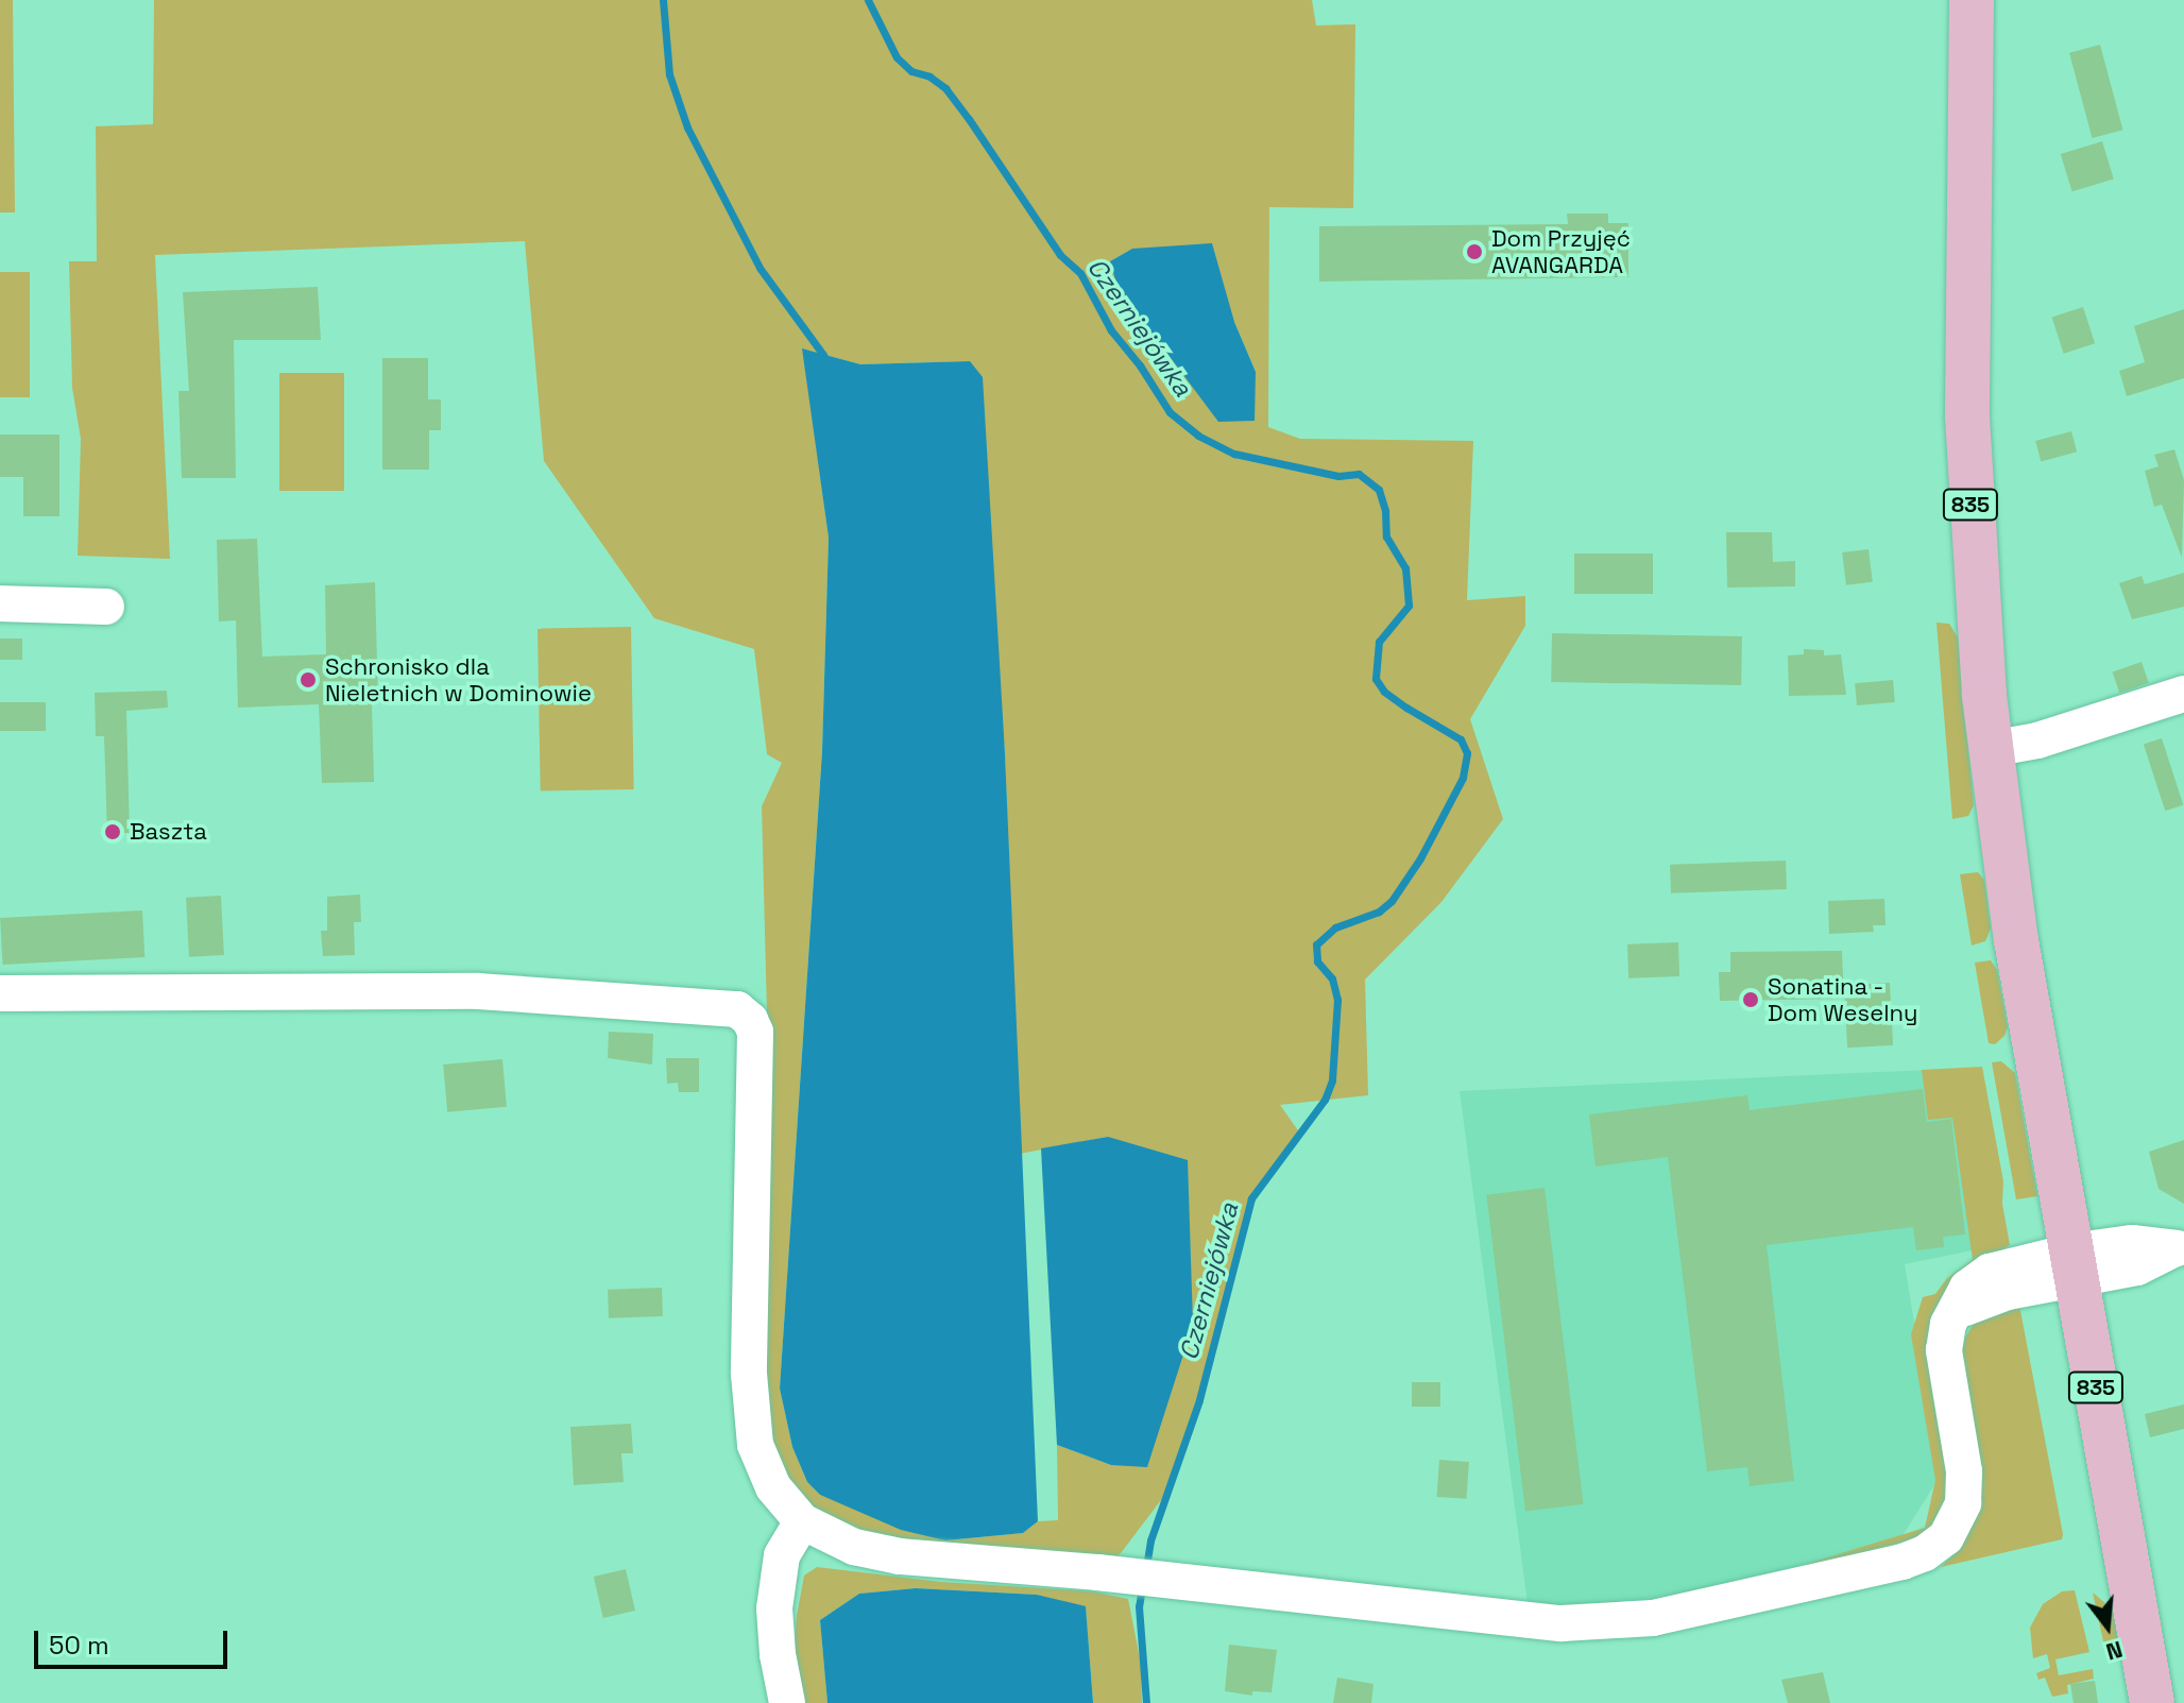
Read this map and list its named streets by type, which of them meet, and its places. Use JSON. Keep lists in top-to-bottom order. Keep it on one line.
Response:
{"streets":{"main road":["835"]},"water":["Czerniejówka"],"places":["Dom Przyjęć AVANGARDA","Schronisko dla Nieletnich w Dominowie","Baszta","Sonatina - Dom Weselny"],"scale_bar":"50 m","north":"bottom"}
